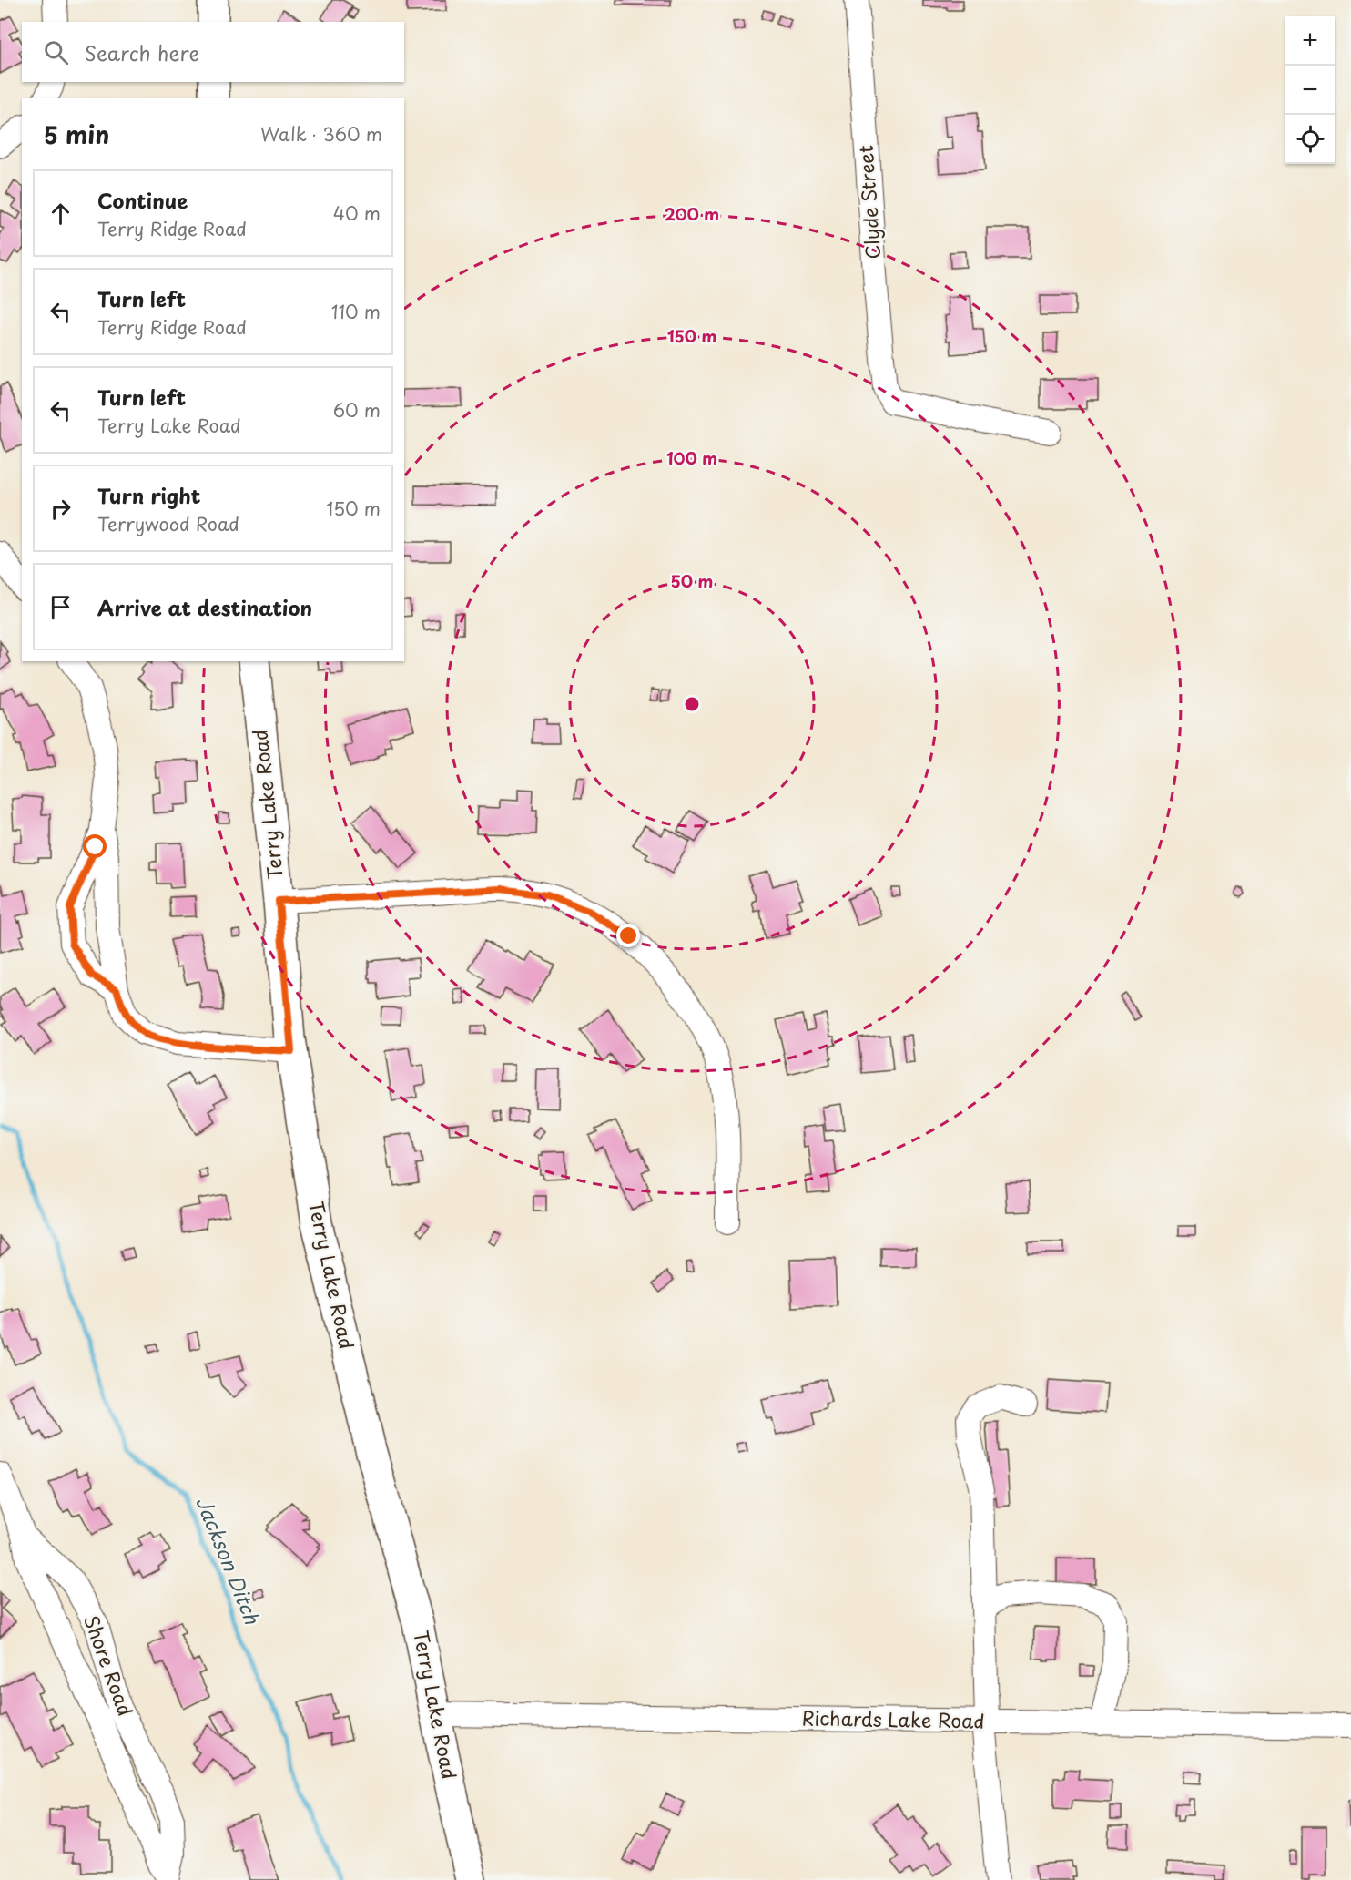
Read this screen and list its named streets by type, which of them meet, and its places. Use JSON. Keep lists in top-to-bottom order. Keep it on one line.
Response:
{"streets":{"main road":["Terry Lake Road"],"street":["Clyde Street","Shore Road","Richards Lake Road"]},"crossings":[["Terry Lake Road","Richards Lake Road"]],"water":["Jackson Ditch"],"page":{"map_buttons":["+","−"],"search":"Search here","heading":["5 min","Walk · 360 m"],"list":[["Continue","Terry Ridge Road","40 m"],["Turn left","Terry Ridge Road","110 m"],["Turn left","Terry Lake Road","60 m"],["Turn right","Terrywood Road","150 m"],"Arrive at destination"]},"rings":["200 m","150 m","100 m","50 m"]}
